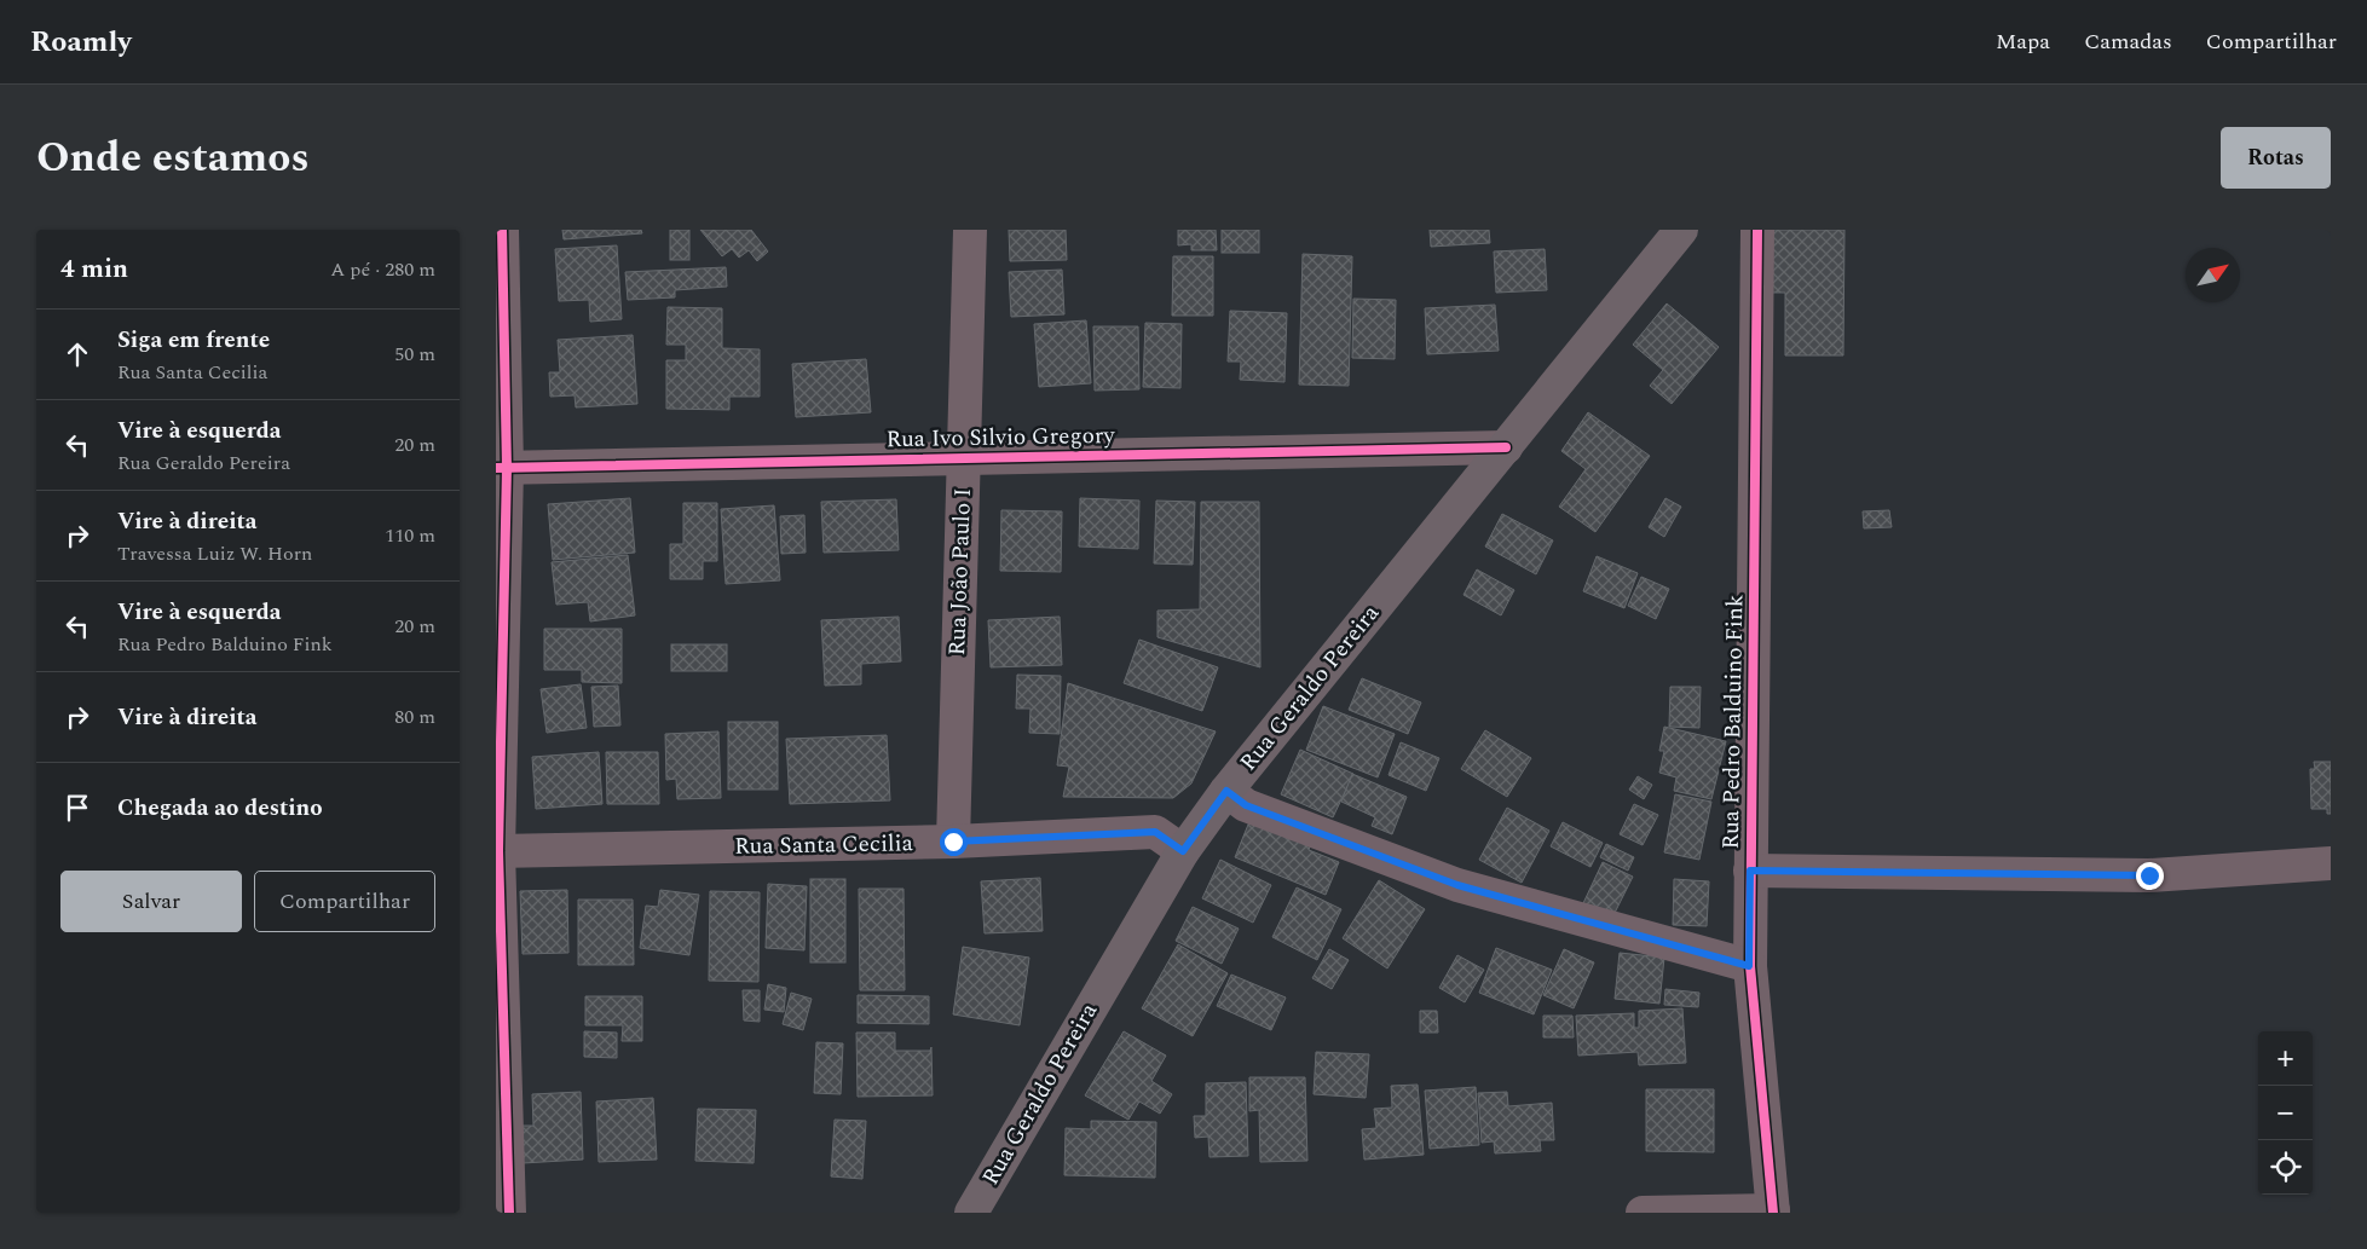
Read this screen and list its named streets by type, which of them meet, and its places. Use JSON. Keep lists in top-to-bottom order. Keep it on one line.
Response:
{"streets":{"main road":["Rua Geraldo Pereira"],"street":["Rua Ivo Silvio Gregory","Rua João Paulo I","Rua Pedro Balduino Fink","Rua Santa Cecilia"]},"crossings":[["Rua Ivo Silvio Gregory","Rua João Paulo I"],["Rua Ivo Silvio Gregory","Rua Geraldo Pereira"],["Rua João Paulo I","Rua Santa Cecilia"],["Rua Geraldo Pereira","Rua Santa Cecilia"]],"north":"top right","page":{"header":"Roamly","nav":["Mapa","Camadas","Compartilhar"],"title":"Onde estamos","buttons":["Rotas",["Salvar","Compartilhar"]],"heading":["4 min","A pé · 280 m"],"list":[["Siga em frente","Rua Santa Cecilia","50 m"],["Vire à esquerda","Rua Geraldo Pereira","20 m"],["Vire à direita","Travessa Luiz W. Horn","110 m"],["Vire à esquerda","Rua Pedro Balduino Fink","20 m"],["Vire à direita","80 m"],"Chegada ao destino"],"map_buttons":["+","−"]}}
